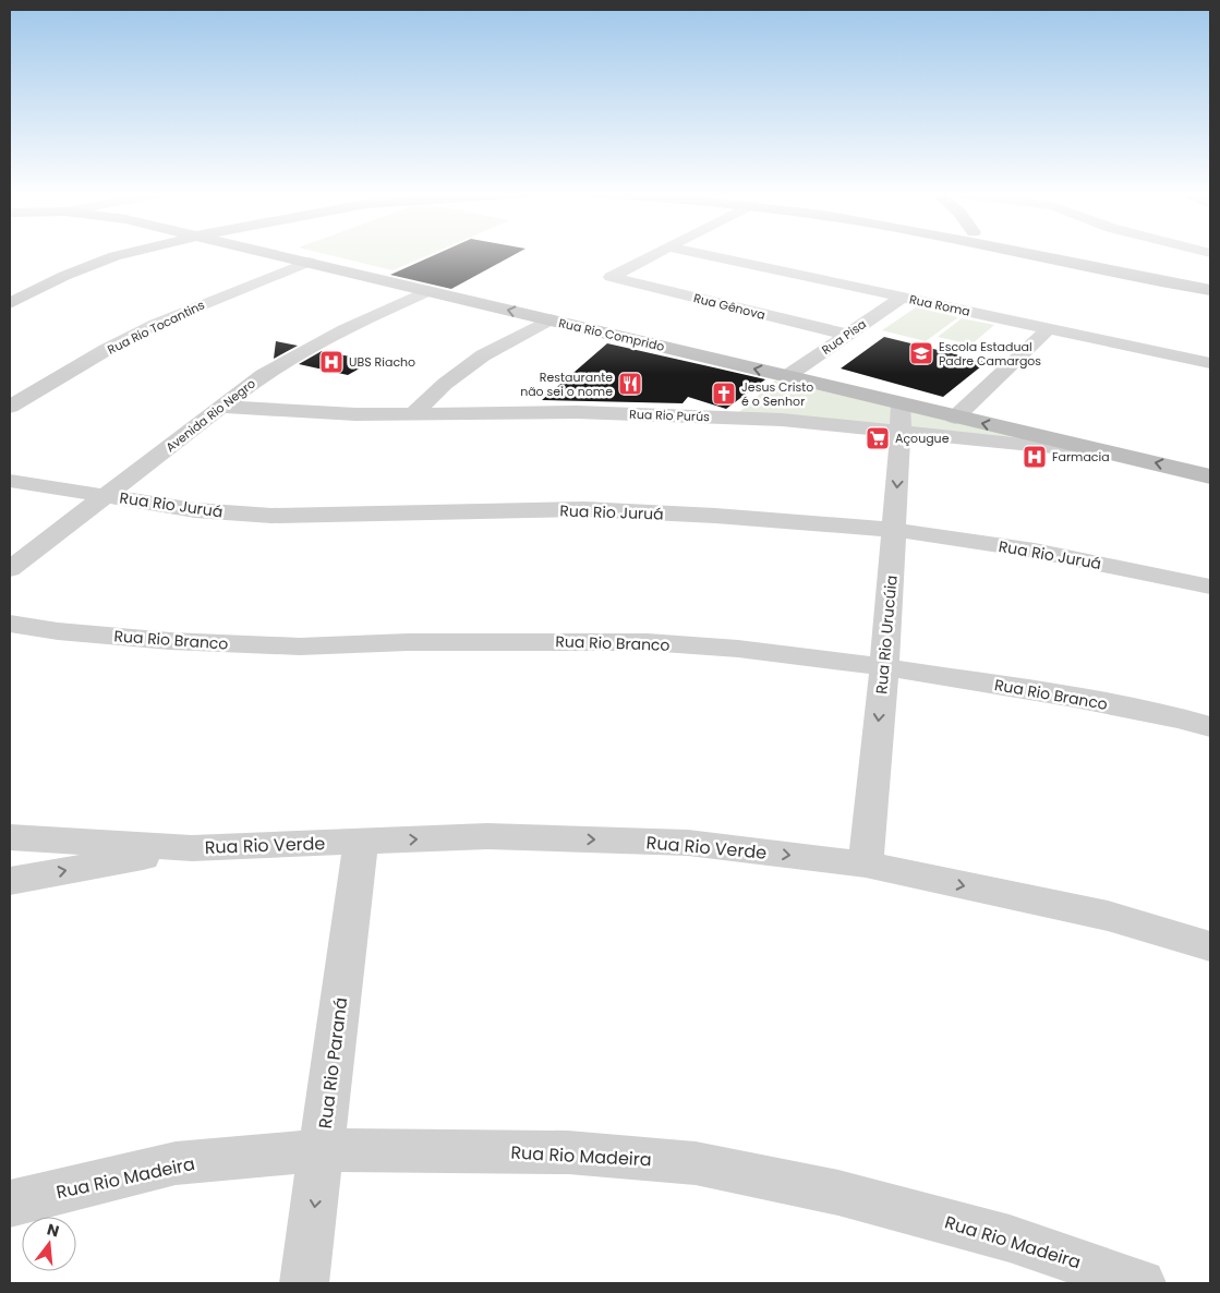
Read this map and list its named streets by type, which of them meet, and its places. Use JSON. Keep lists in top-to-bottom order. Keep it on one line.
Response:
{"streets":{"street":["Rua Roma","Rua Gênova","Rua Rio Tocantins","Rua Rio Comprido","Rua Pisa","Avenida Rio Negro","Rua Rio Purús","Rua Rio Juruá","Rua Rio Urucúia","Rua Rio Branco","Rua Rio Verde","Rua Rio Paraná","Rua Rio Madeira"]},"crossings":[["Rua Roma","Rua Pisa"],["Rua Gênova","Rua Pisa"],["Rua Rio Tocantins","Rua Rio Comprido"],["Rua Rio Comprido","Rua Pisa"],["Rua Rio Comprido","Avenida Rio Negro"],["Rua Rio Comprido","Rua Rio Purús"],["Rua Rio Comprido","Rua Rio Urucúia"],["Avenida Rio Negro","Rua Rio Purús"],["Avenida Rio Negro","Rua Rio Juruá"],["Rua Rio Purús","Rua Rio Urucúia"],["Rua Rio Juruá","Rua Rio Urucúia"],["Rua Rio Urucúia","Rua Rio Branco"],["Rua Rio Urucúia","Rua Rio Verde"],["Rua Rio Verde","Rua Rio Paraná"],["Rua Rio Paraná","Rua Rio Madeira"]],"one_way":["Rua Rio Urucúia","Rua Rio Verde"],"places":{"school or university":["Escola Estadual Padre Camargos"],"hospital":["UBS Riacho","Farmacia"],"restaurant":["Restaurante não sei o nome"],"church":["Jesus Cristo é o Senhor"],"supermarket":["Açougue"]},"north":"top"}
